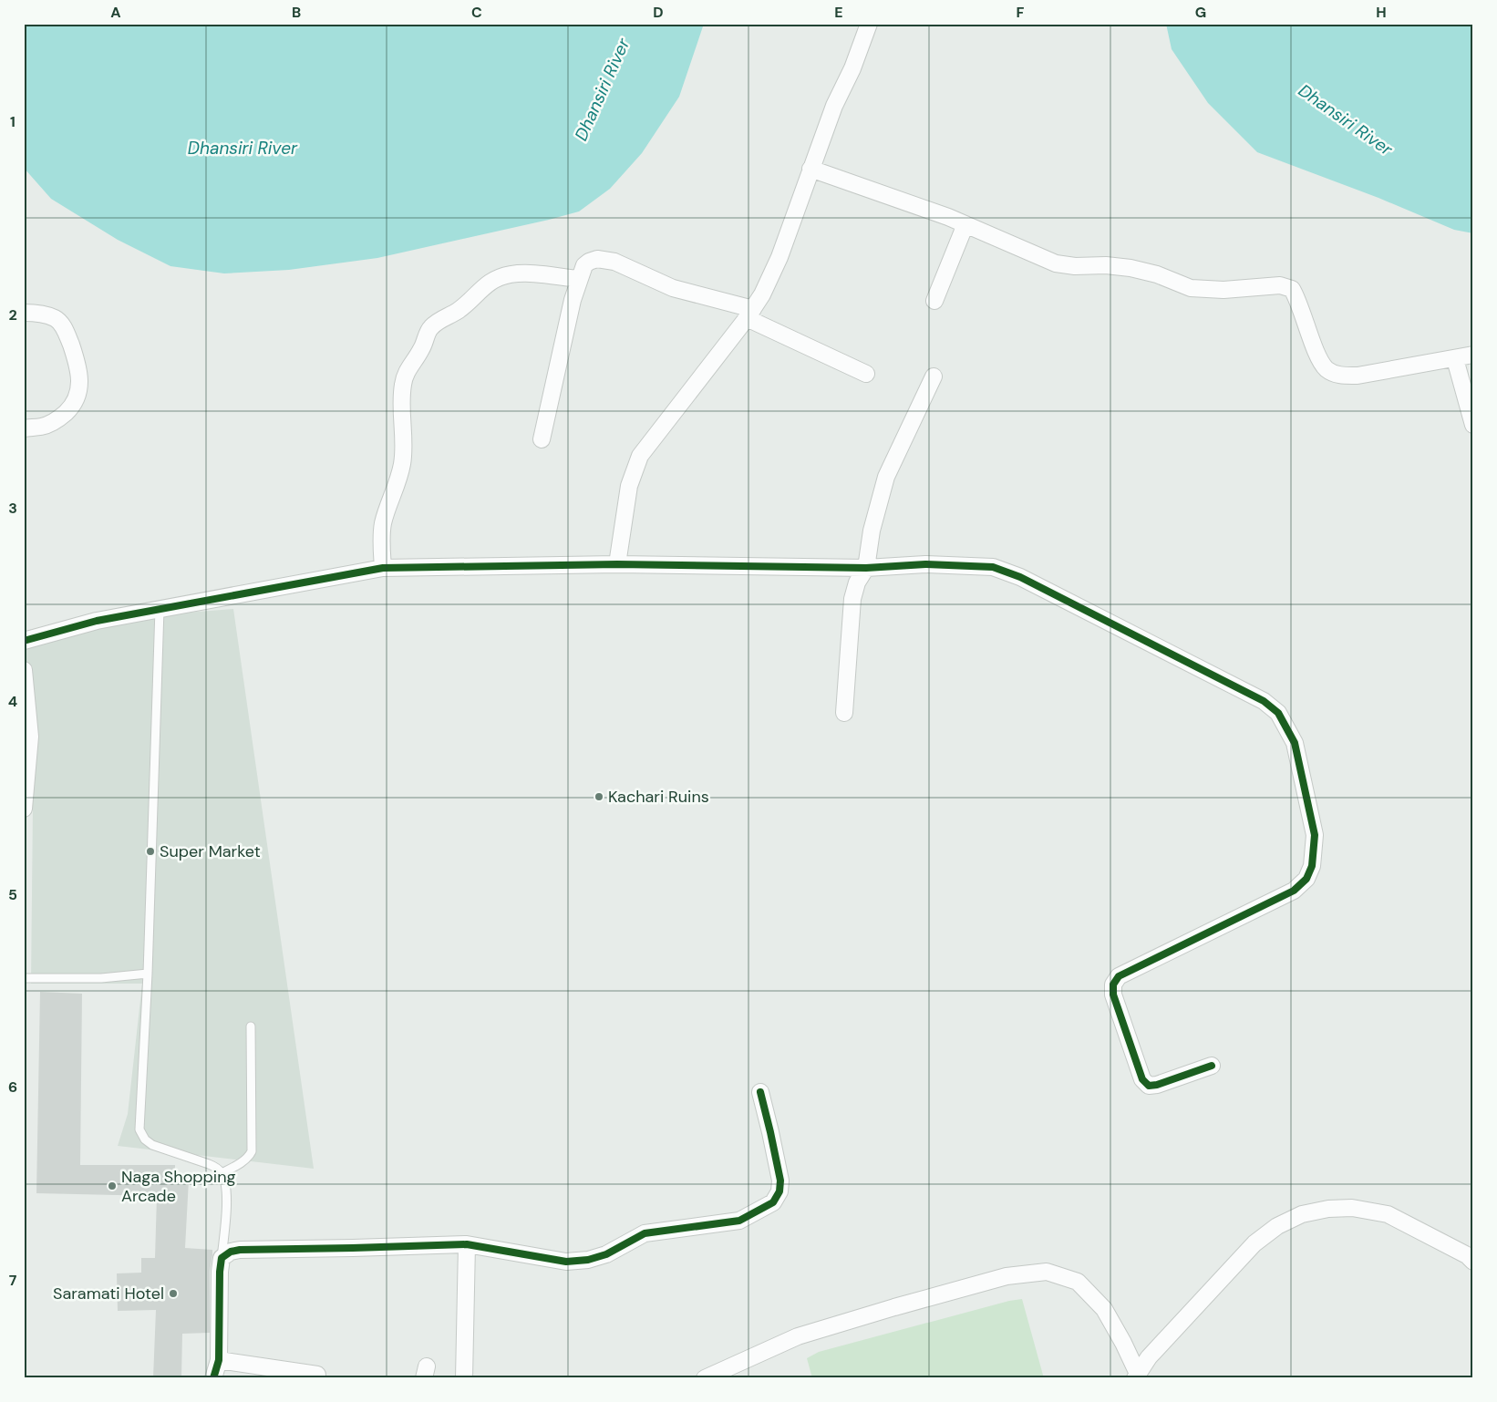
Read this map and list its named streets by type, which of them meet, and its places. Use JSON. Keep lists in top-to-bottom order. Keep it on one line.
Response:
{"water":["Dhansiri River"],"places":["Kachari Ruins","Super Market","Naga Shopping Arcade","Saramati Hotel"],"grid":{"columns":["A","B","C","D","E","F","G","H"],"rows":["1","2","3","4","5","6","7"]}}
